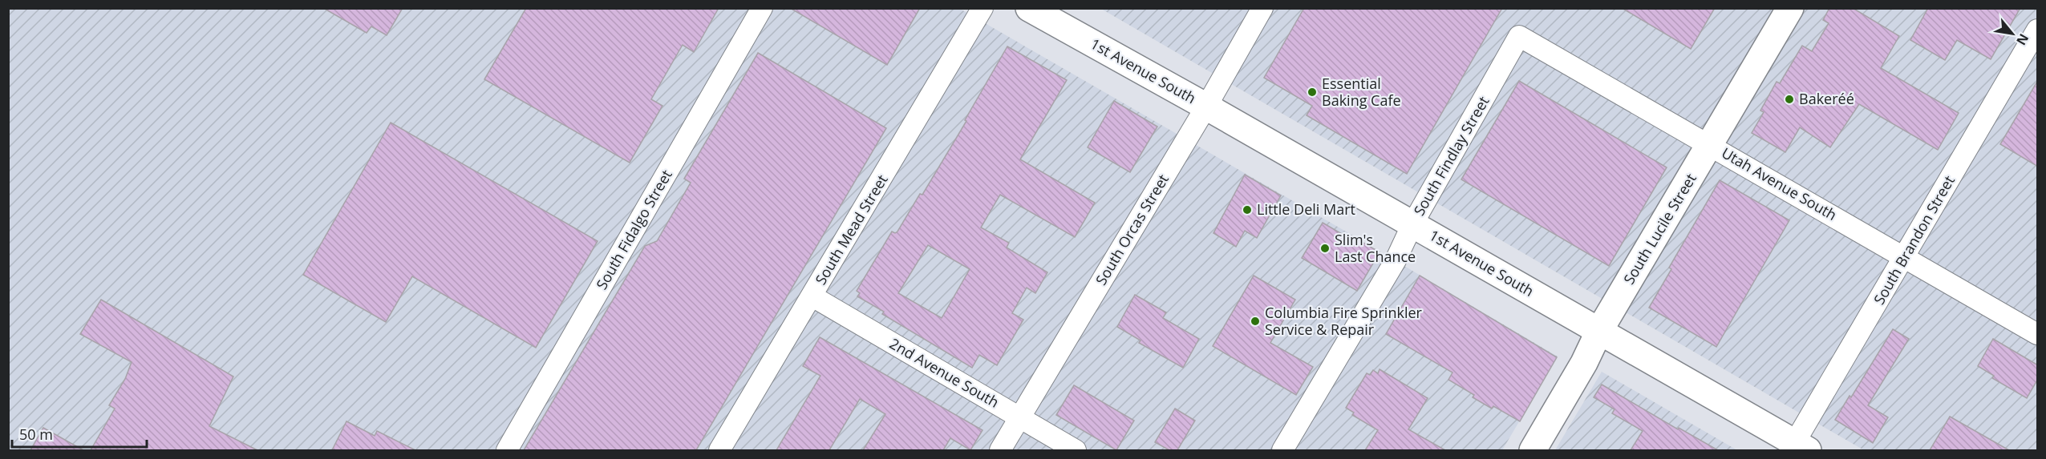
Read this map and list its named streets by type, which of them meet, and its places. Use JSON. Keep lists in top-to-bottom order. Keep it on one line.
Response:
{"streets":{"main road":["1st Avenue South","South Lucile Street"],"street":["South Findlay Street","Utah Avenue South","South Fidalgo Street","South Mead Street","South Orcas Street","South Brandon Street","2nd Avenue South"]},"crossings":[["1st Avenue South","South Findlay Street"],["1st Avenue South","South Lucile Street"],["1st Avenue South","South Orcas Street"],["1st Avenue South","South Brandon Street"],["South Findlay Street","Utah Avenue South"],["Utah Avenue South","South Lucile Street"],["Utah Avenue South","South Brandon Street"],["South Mead Street","2nd Avenue South"],["South Orcas Street","2nd Avenue South"]],"places":["Essential Baking Cafe","Bakeréé","Little Deli Mart","Slim's Last Chance","Columbia Fire Sprinkler Service & Repair"],"scale_bar":"50 m","north":"bottom right"}
